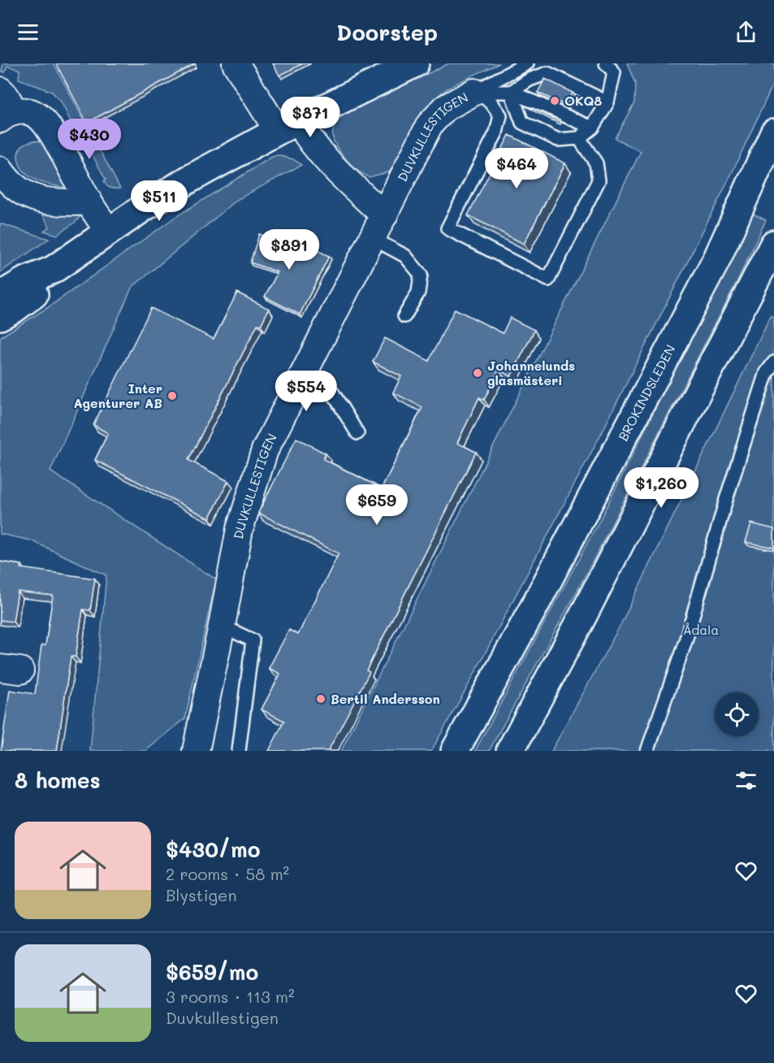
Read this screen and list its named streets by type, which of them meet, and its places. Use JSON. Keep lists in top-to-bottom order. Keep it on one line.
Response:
{"streets":{"main road":["BROKINDSLEDEN"],"street":["DUVKULLESTIGEN"]},"parks":["Ådala"],"places":["OKQ8","Johannelunds glasmästeri","Inter Agenturer AB","Bertil Andersson"],"page":{"header":"Doorstep","price":["$871","$430","$464","$511","$891","$554","$1,260","$659"],"heading":"8 homes","list":[{"name":"$430/mo","note":"2 rooms · 58 m² · Blystigen"},{"name":"$659/mo","note":"3 rooms · 113 m² · Duvkullestigen"}]}}
